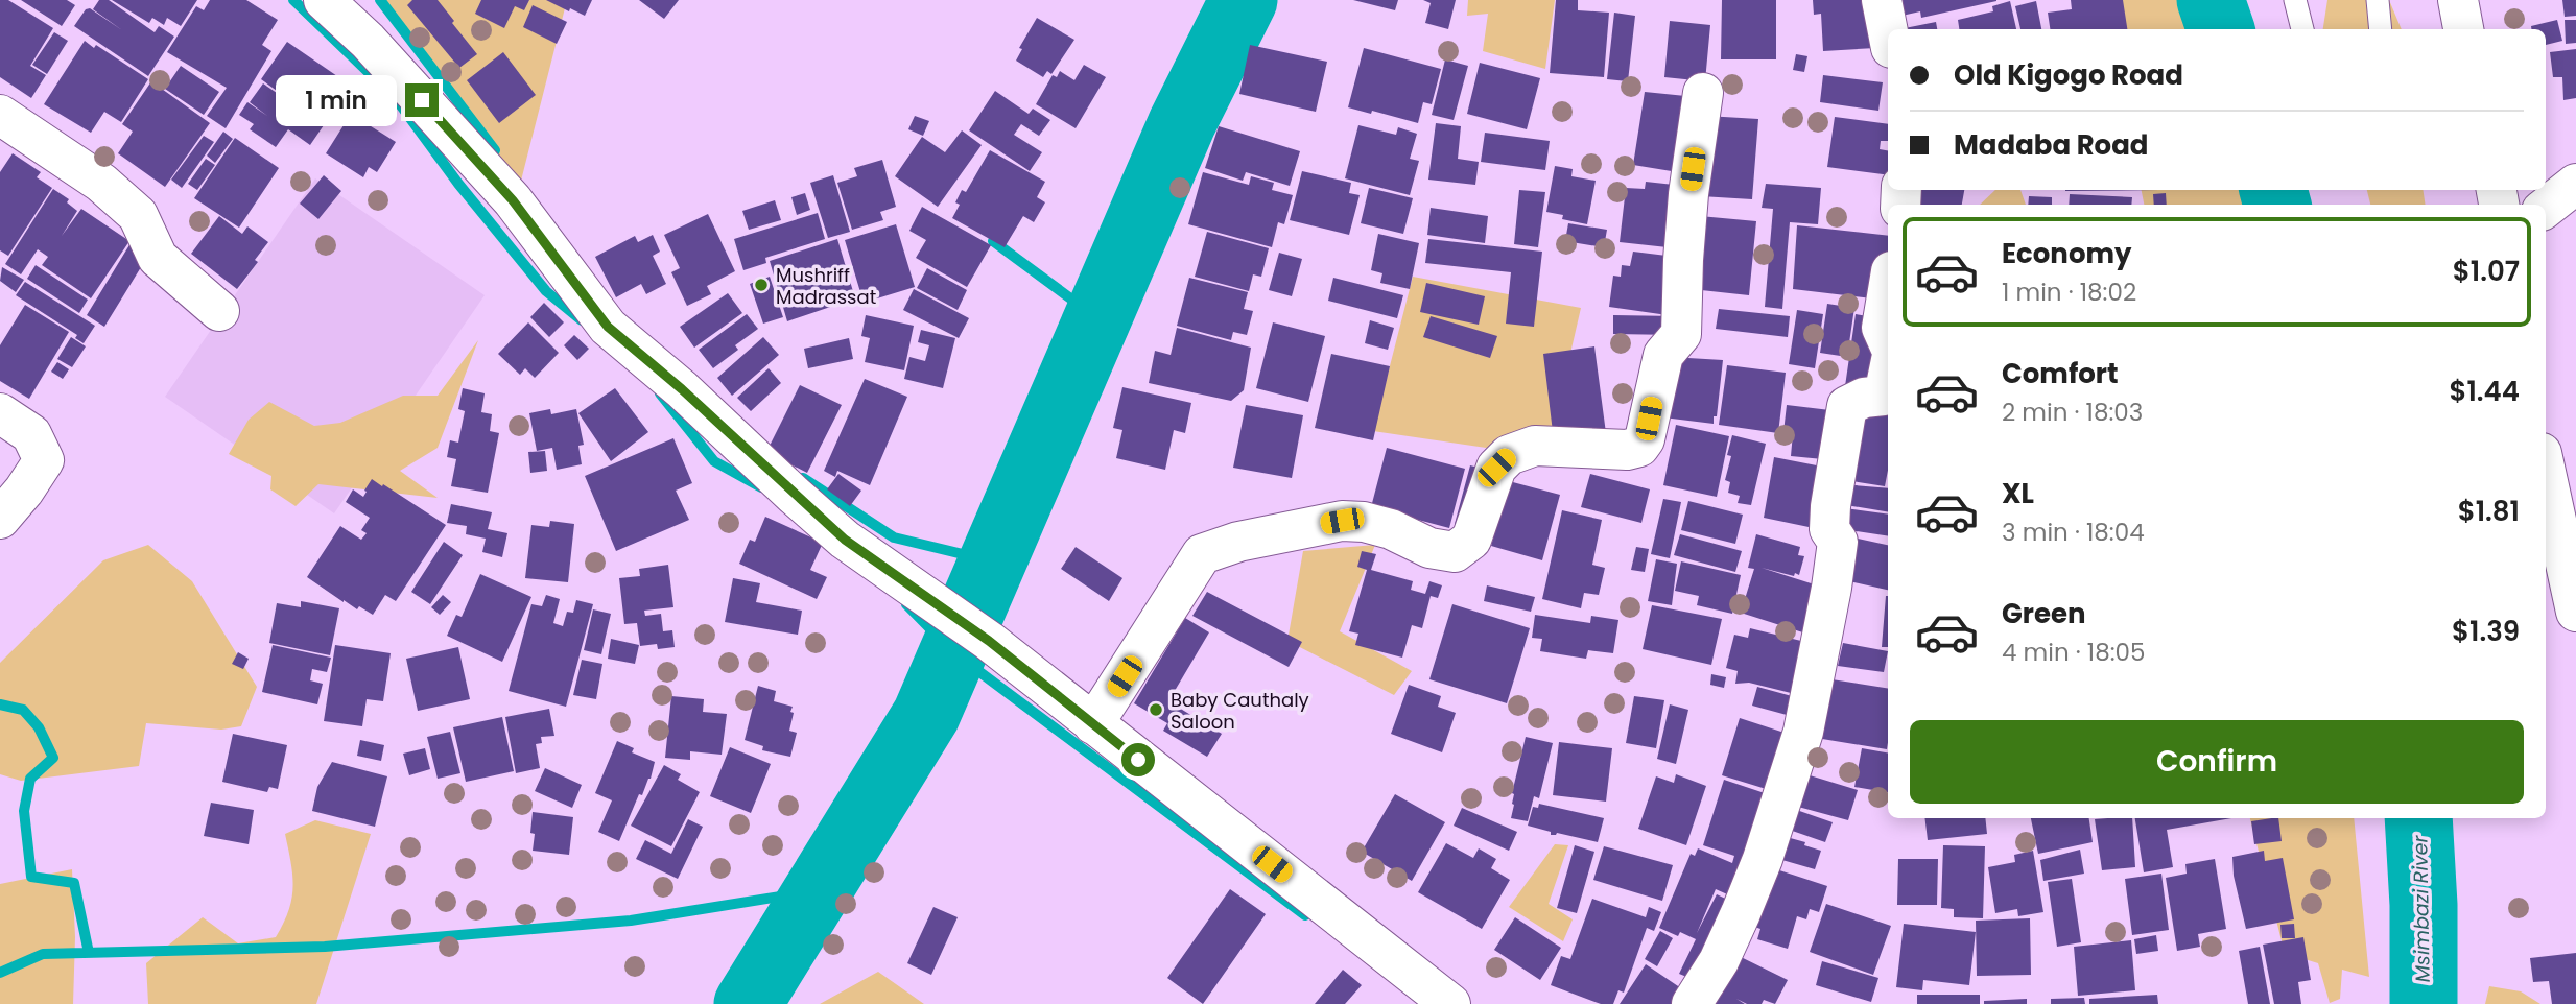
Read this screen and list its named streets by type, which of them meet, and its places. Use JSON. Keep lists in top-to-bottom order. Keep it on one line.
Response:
{"water":["Msimbazi River"],"places":["Mushriff Madrassat","Baby Cauthaly Saloon"],"page":{"banner":["Old Kigogo Road","Madaba Road"],"bubble":"1 min","list":[{"name":"Economy","note":"1 min · 18:02","value":"$1.07"},{"name":"Comfort","note":"2 min · 18:03","value":"$1.44"},{"name":"XL","note":"3 min · 18:04","value":"$1.81"},{"name":"Green","note":"4 min · 18:05","value":"$1.39"}],"buttons":"Confirm"}}
